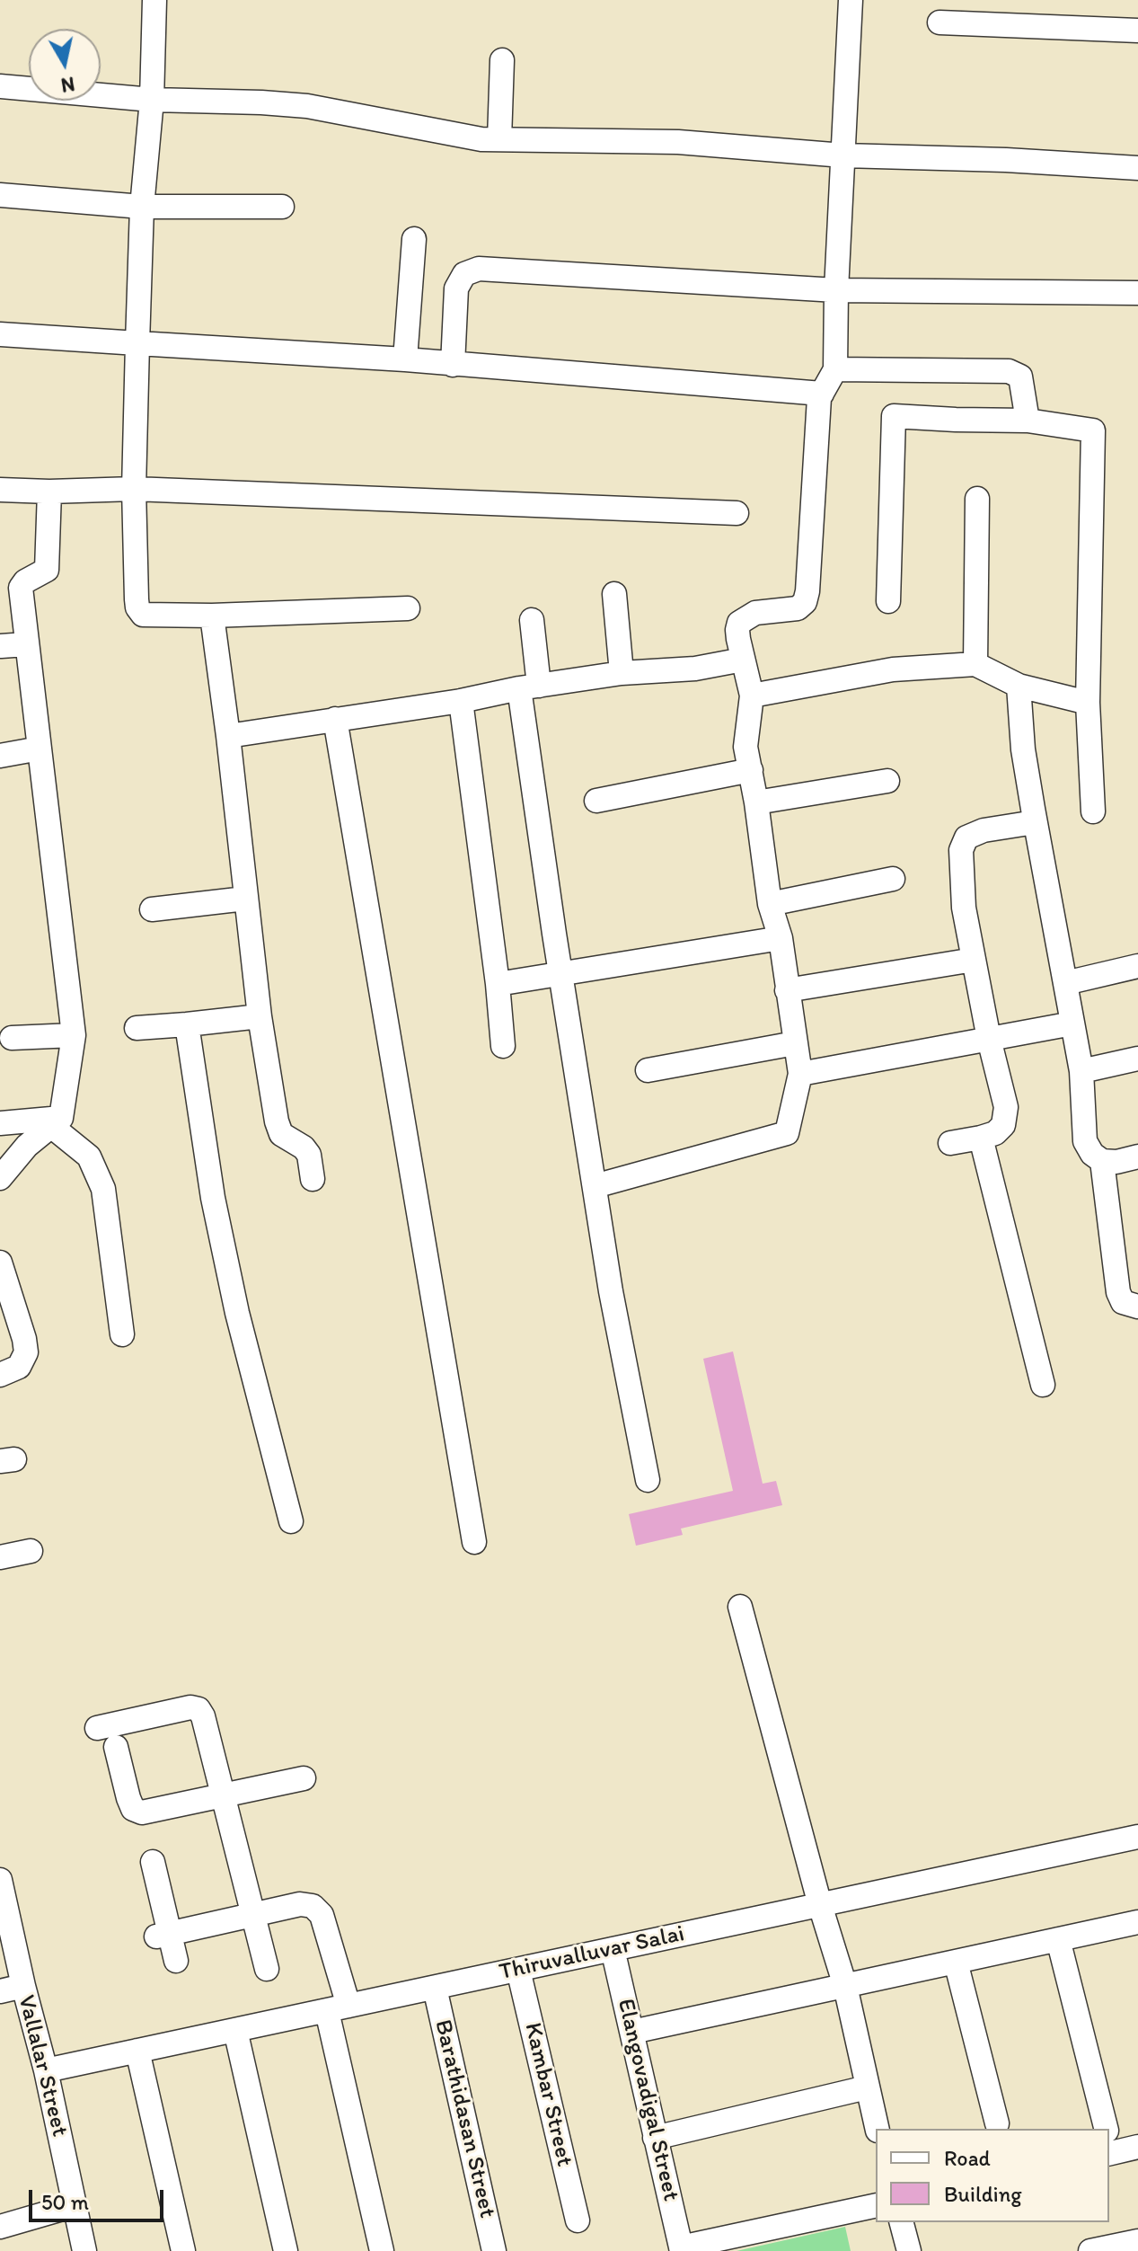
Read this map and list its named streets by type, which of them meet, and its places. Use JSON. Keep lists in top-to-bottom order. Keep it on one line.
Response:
{"streets":{"street":["Thiruvalluvar Salai","Vallalar Street","Kambar Street","Elangovadigal Street","Barathidasan Street"]},"crossings":[["Thiruvalluvar Salai","Vallalar Street"],["Thiruvalluvar Salai","Kambar Street"],["Thiruvalluvar Salai","Elangovadigal Street"],["Thiruvalluvar Salai","Barathidasan Street"]],"legend":["Road","Building"],"scale_bar":"50 m","north":"bottom"}
